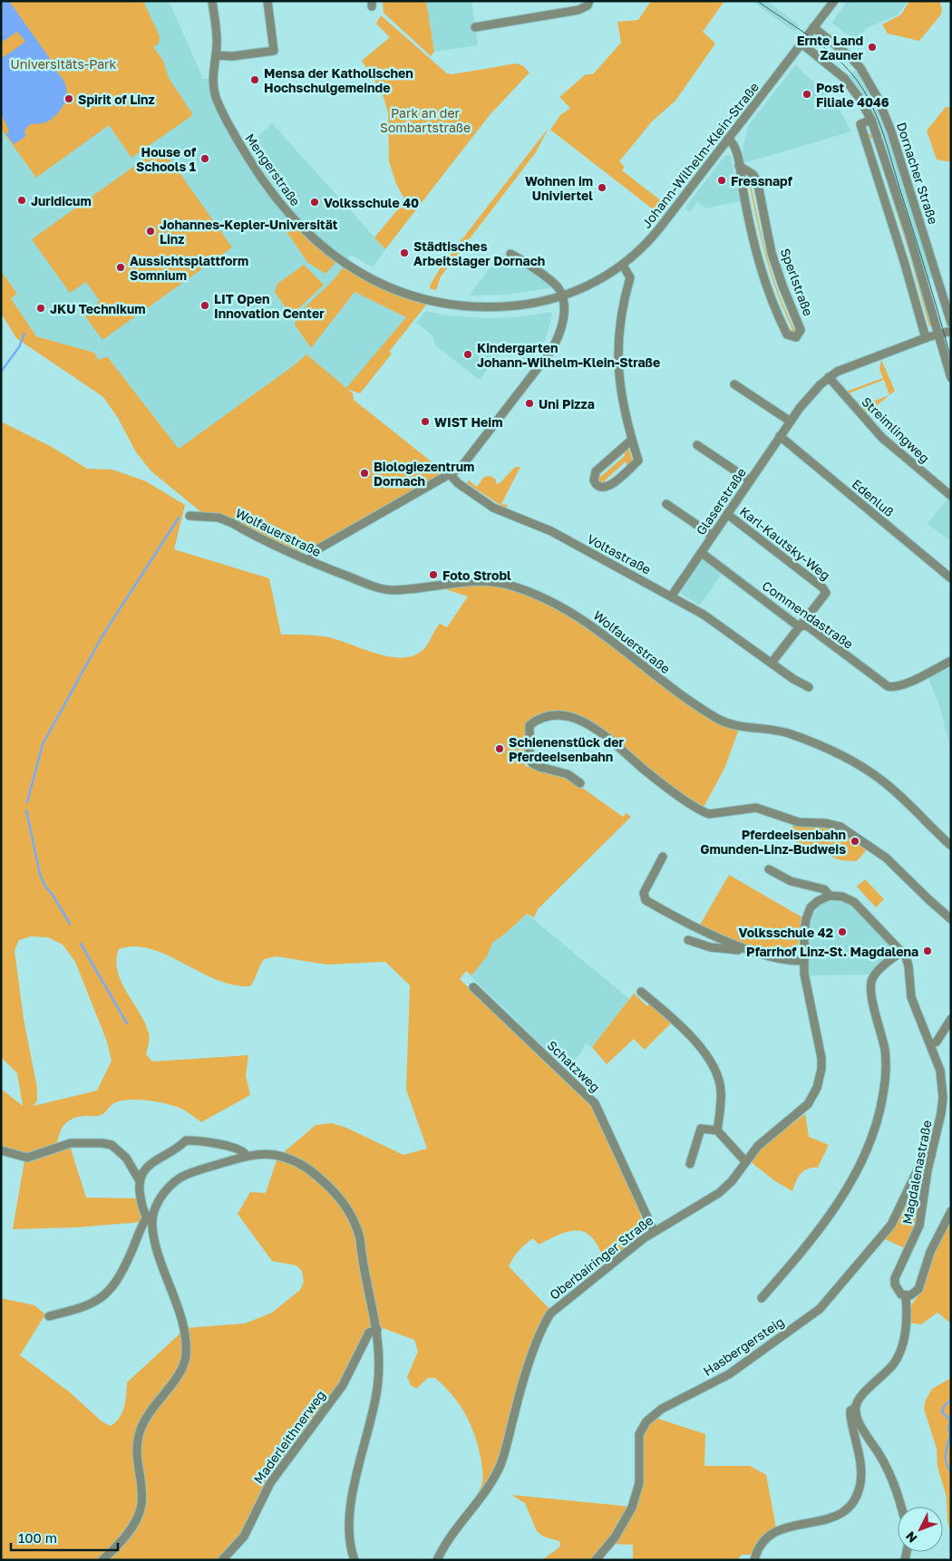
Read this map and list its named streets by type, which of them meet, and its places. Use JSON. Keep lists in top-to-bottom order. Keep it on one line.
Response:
{"streets":{"street":["Johann-Wilhelm-Klein-Straße","Mengerstraße","Dornacher Straße","Sperlstraße","Streimlingweg","Edenluß","Glaserstraße","Wolfauerstraße","Karl-Kautsky-Weg","Voltastraße","Commendastraße","Schatzweg","Magdalenastraße","Oberbairinger Straße","Hasbergersteig","Maderleithnerweg"]},"crossings":[["Johann-Wilhelm-Klein-Straße","Mengerstraße"],["Johann-Wilhelm-Klein-Straße","Dornacher Straße"],["Johann-Wilhelm-Klein-Straße","Sperlstraße"],["Streimlingweg","Glaserstraße"],["Edenluß","Glaserstraße"],["Glaserstraße","Karl-Kautsky-Weg"],["Glaserstraße","Voltastraße"],["Glaserstraße","Commendastraße"],["Karl-Kautsky-Weg","Commendastraße"],["Schatzweg","Oberbairinger Straße"],["Magdalenastraße","Hasbergersteig"]],"parks":["Universitäts-Park","Park an der Sombartstraße"],"places":["Ernte Land Zauner","Mensa der Katholischen Hochschulgemeinde","Post Filiale 4046","Spirit of Linz","House of Schools 1","Fressnapf","Wohnen im Univiertel","Juridicum","Volksschule 40","Johannes-Kepler-Universität Linz","Städtisches Arbeitslager Dornach","Aussichtsplattform Somnium","LIT Open Innovation Center","JKU Technikum","Kindergarten Johann-Wilhelm-Klein-Straße","Uni Pizza","WIST Heim","Biologiezentrum Dornach","Foto Strobl","Schienenstück der Pferdeeisenbahn","Pferdeeisenbahn Gmunden-Linz-Budweis","Volksschule 42","Pfarrhof Linz-St. Magdalena"],"scale_bar":"100 m","north":"bottom left"}
